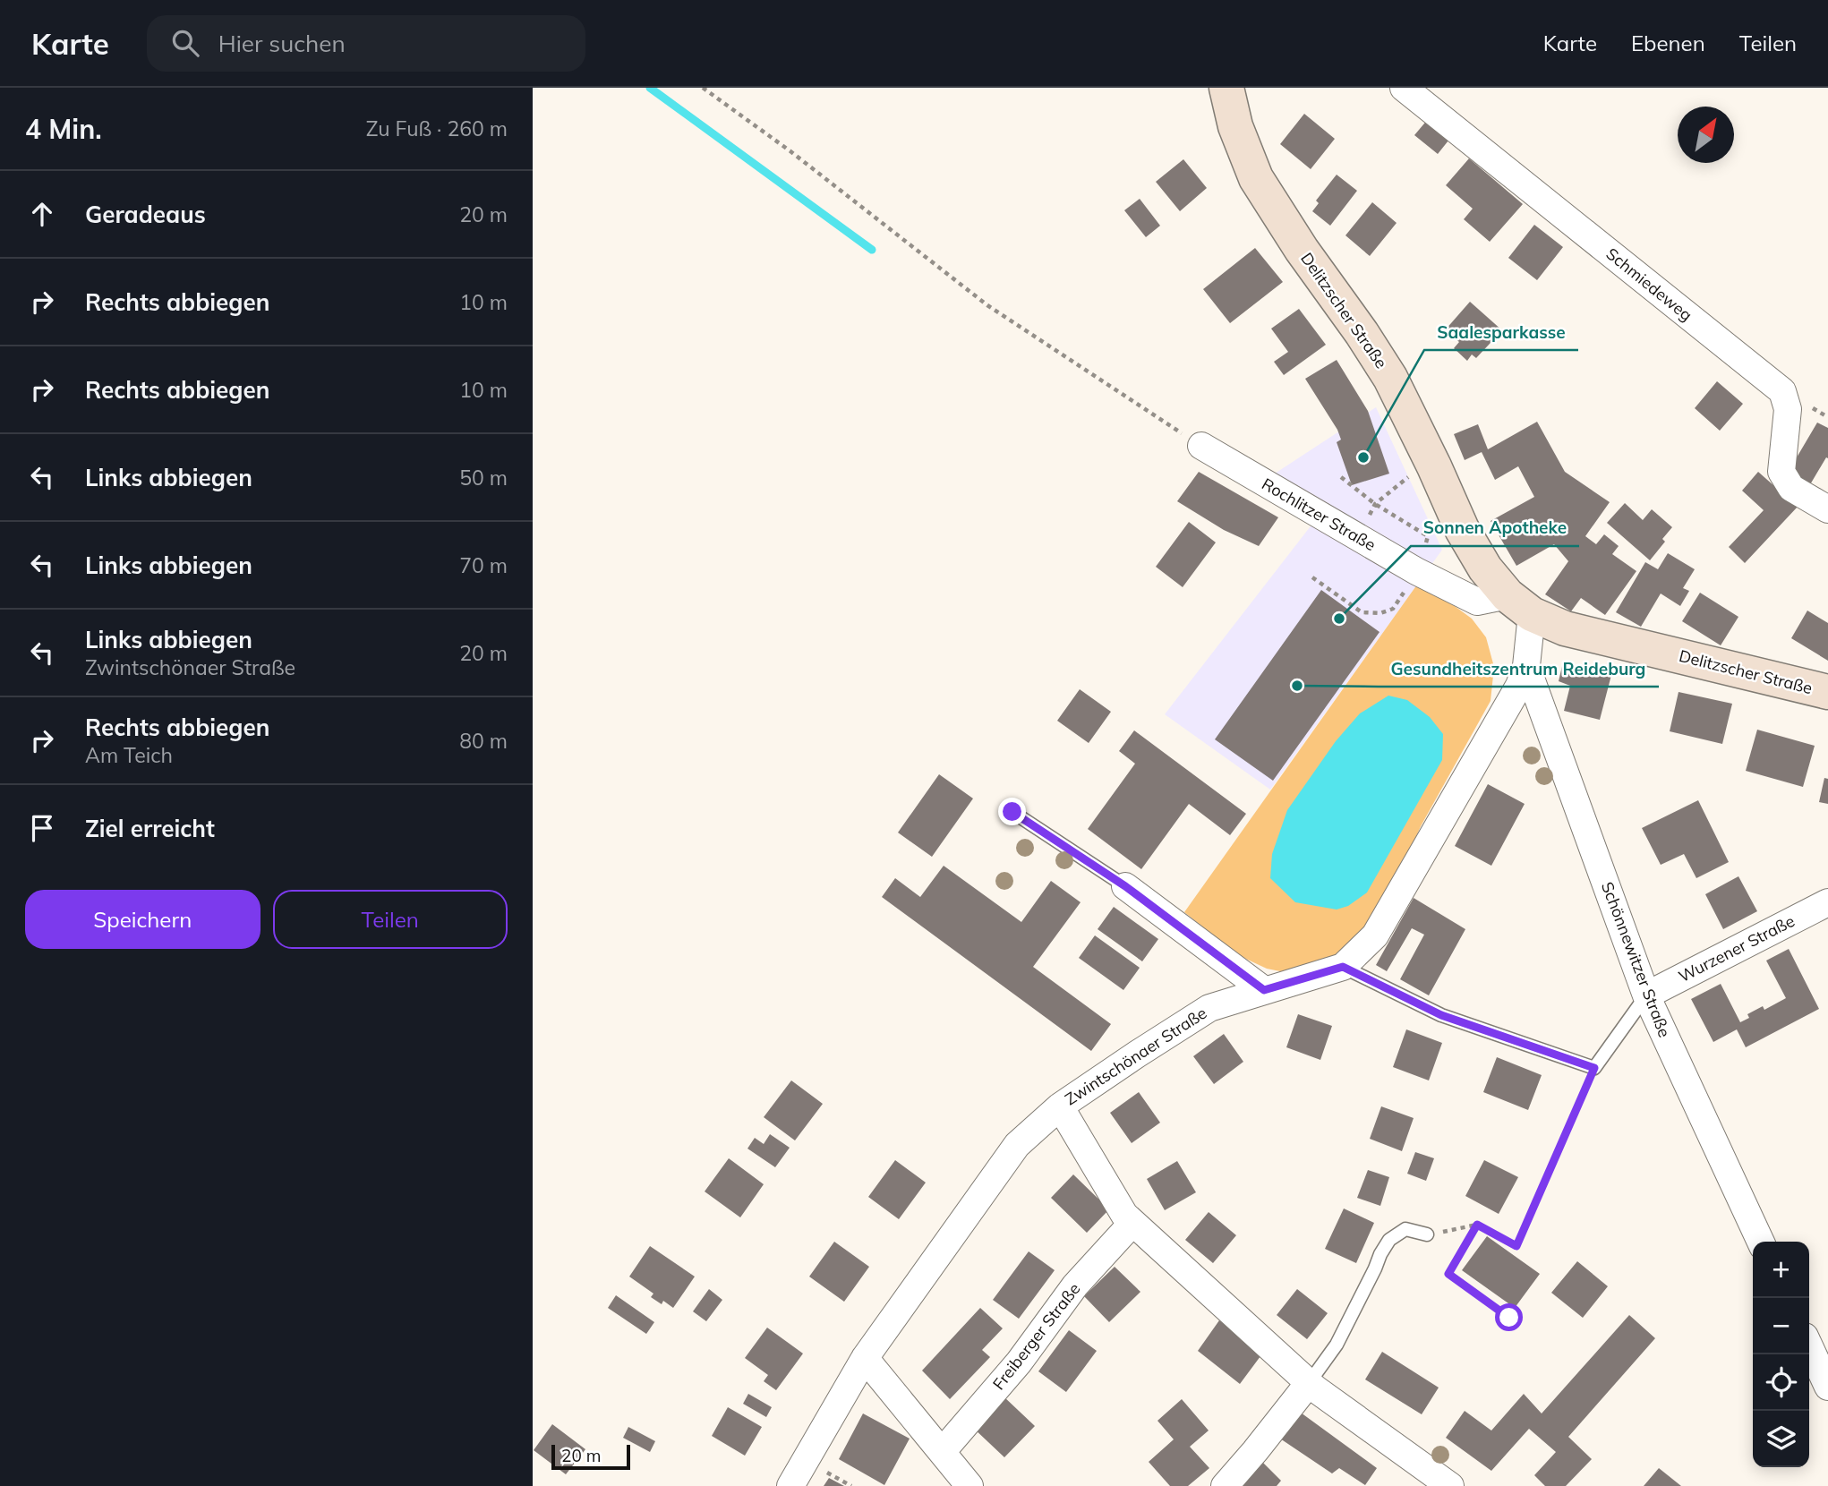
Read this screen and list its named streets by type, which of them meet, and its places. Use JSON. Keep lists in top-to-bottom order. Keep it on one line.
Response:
{"streets":{"main road":["Delitzscher Straße"],"street":["Schmiedeweg","Rochlitzer Straße","Wurzener Straße","Schönnewitzer Straße","Zwintschönaer Straße","Freiberger Straße"]},"crossings":[["Delitzscher Straße","Rochlitzer Straße"],["Delitzscher Straße","Zwintschönaer Straße"],["Rochlitzer Straße","Zwintschönaer Straße"],["Wurzener Straße","Schönnewitzer Straße"],["Schönnewitzer Straße","Zwintschönaer Straße"]],"places":["Saalesparkasse","Sonnen Apotheke","Gesundheitszentrum Reideburg"],"scale_bar":"20 m","north":"top right","page":{"header":"Karte","search":"Hier suchen","nav":["Karte","Ebenen","Teilen"],"heading":["4 Min.","Zu Fuß · 260 m"],"list":[["Geradeaus","20 m"],["Rechts abbiegen","10 m"],["Rechts abbiegen","10 m"],["Links abbiegen","50 m"],["Links abbiegen","70 m"],["Links abbiegen","Zwintschönaer Straße","20 m"],["Rechts abbiegen","Am Teich","80 m"],"Ziel erreicht"],"buttons":["Speichern","Teilen"],"map_buttons":["+","−"],"scale":"20 m"}}
